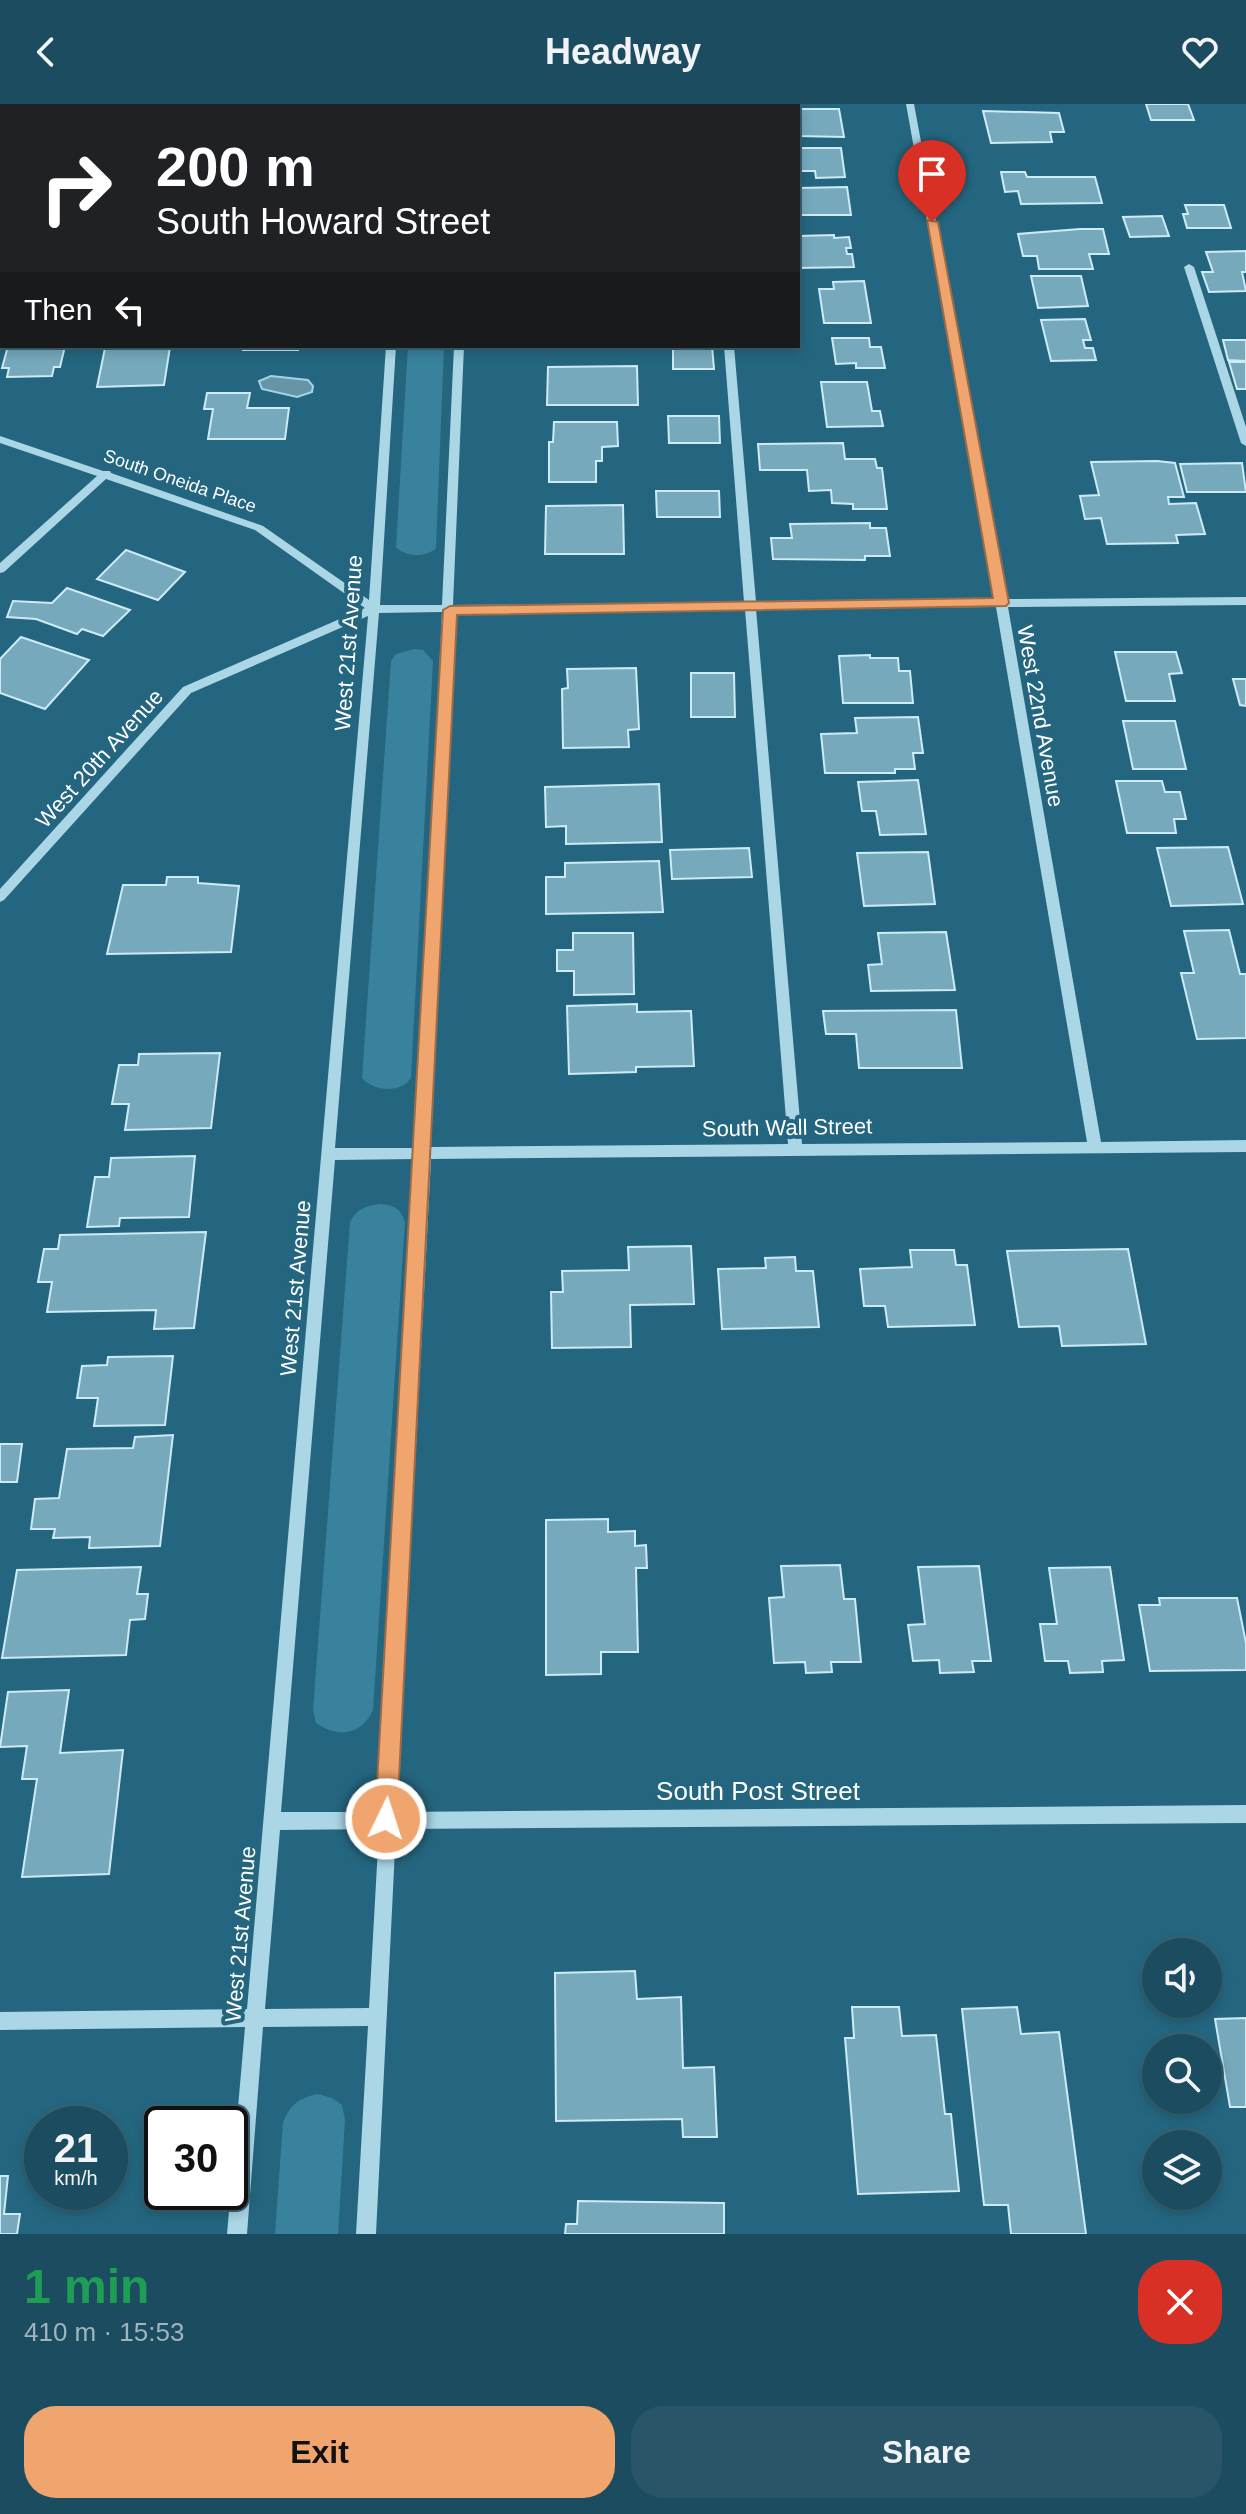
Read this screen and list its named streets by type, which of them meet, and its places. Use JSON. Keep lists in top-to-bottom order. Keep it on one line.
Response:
{"streets":{"street":["South Oneida Place","West 21st Avenue","West 22nd Avenue","West 20th Avenue","South Wall Street","South Post Street"]},"crossings":[["South Oneida Place","West 21st Avenue"],["South Oneida Place","West 20th Avenue"],["West 21st Avenue","West 20th Avenue"],["West 21st Avenue","South Wall Street"],["West 21st Avenue","South Post Street"],["West 22nd Avenue","South Wall Street"]],"page":{"header":"Headway","turn":["200 m","South Howard Street"],"then":"Then","speed":"21 km/h","limit":"30","heading":["1 min","410 m · 15:53"],"buttons":["Exit","Share"]}}
